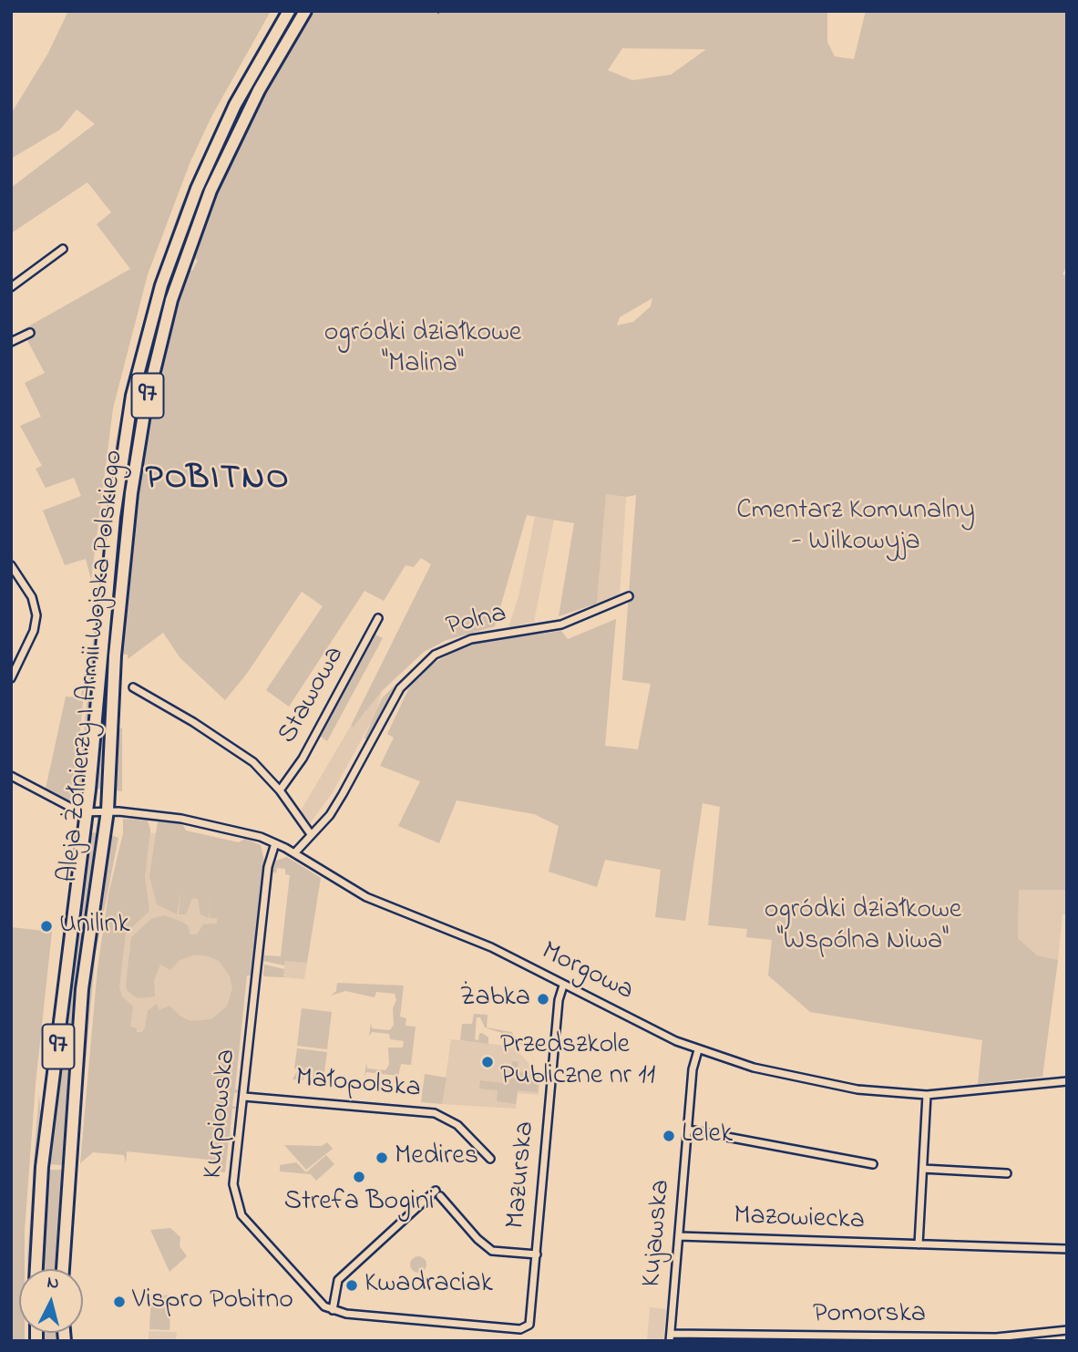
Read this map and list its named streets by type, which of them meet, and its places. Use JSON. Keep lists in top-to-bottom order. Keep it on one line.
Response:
{"streets":{"main road":["97","Aleja Żołnierzy I Armii Wojska Polskiego"],"street":["Polna","Stawowa","Morgowa","Małopolska","Kurpiowska","Mazurska","Mazowiecka","Kujawska","Pomorska"]},"crossings":[["Polna","Morgowa"],["Aleja Żołnierzy I Armii Wojska Polskiego","Morgowa"],["Morgowa","Kurpiowska"],["Morgowa","Mazurska"],["Morgowa","Kujawska"],["Małopolska","Kurpiowska"],["Kurpiowska","Mazurska"],["Mazowiecka","Kujawska"],["Kujawska","Pomorska"]],"districts":["POBITNO"],"parks":["ogródki działkowe \"Malina\"","Cmentarz Komunalny - Wilkowyja","ogródki działkowe \"Wspólna Niwa\""],"places":["Unilink","Żabka","Przedszkole Publiczne nr 11","Lelek","Medires","Strefa Bogini","Kwadraciak","Vispro Pobitno"],"north":"top"}
